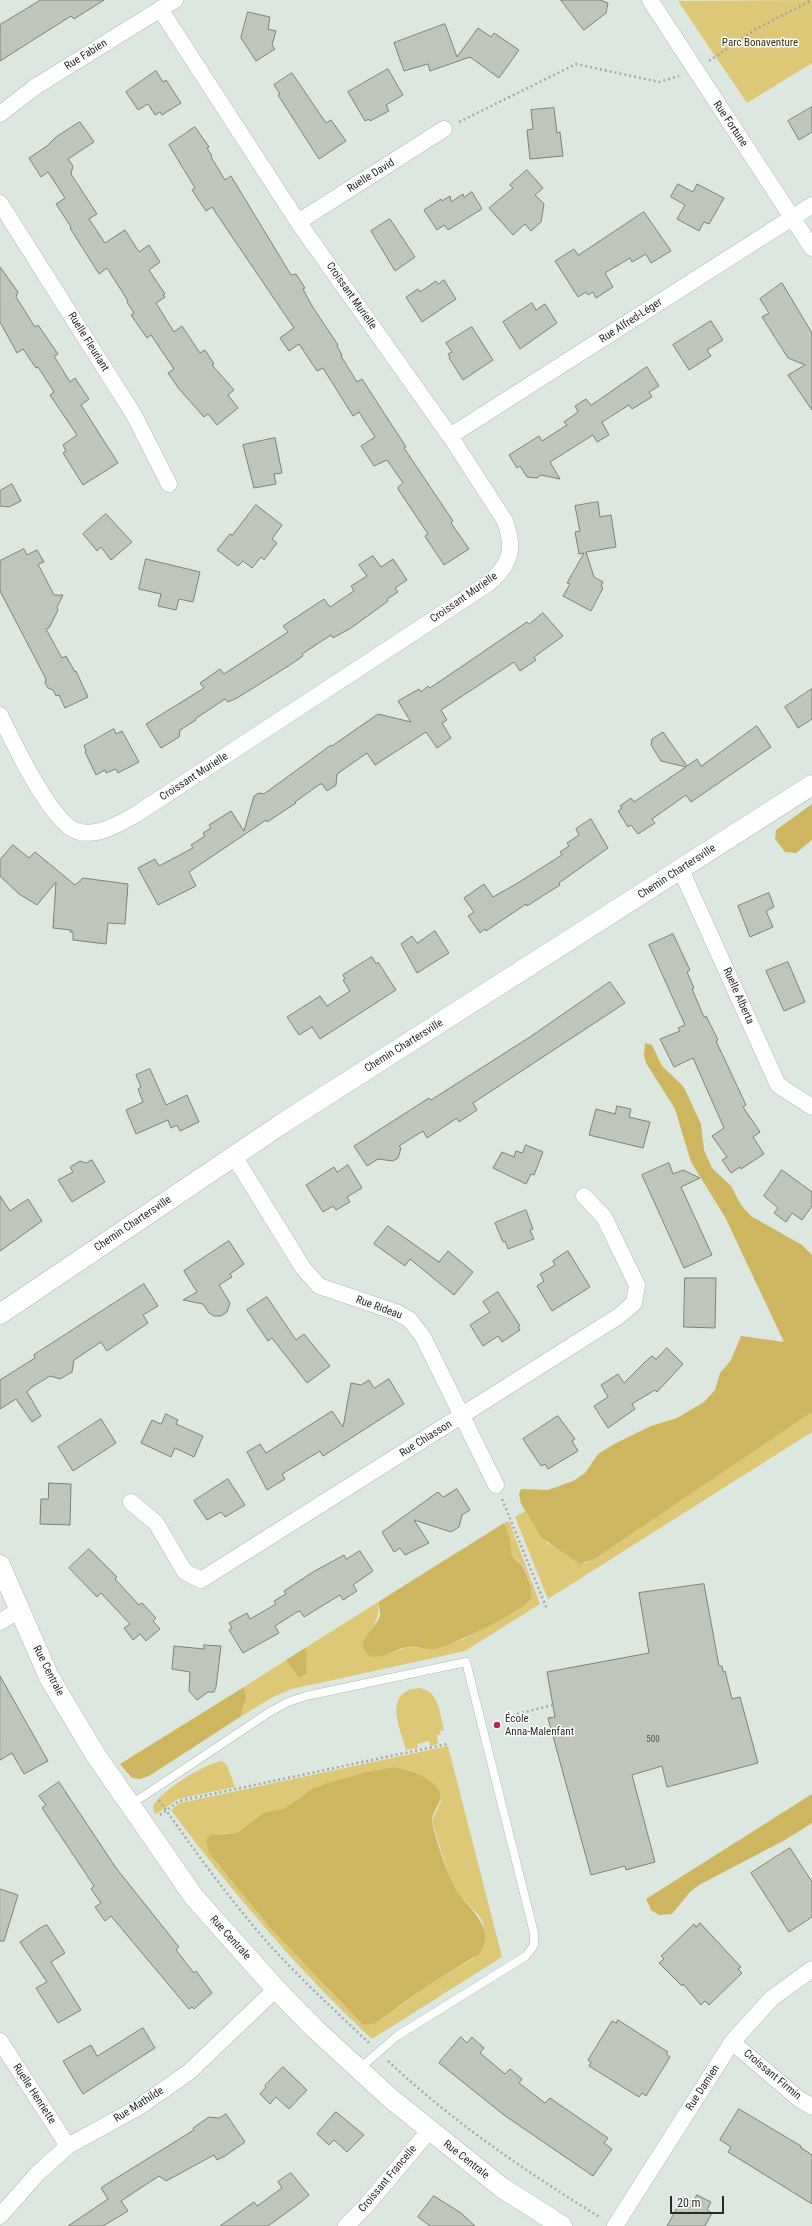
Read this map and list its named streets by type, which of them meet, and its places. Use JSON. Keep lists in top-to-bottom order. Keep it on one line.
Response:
{"streets":{"street":["Rue Fabien","Rue Fortune","Ruelle David","Croissant Murielle","Rue Alfred-Léger","Ruelle Fleuriant","Chemin Chartersville","Ruelle Alberta","Rue Rideau","Rue Chiasson","Rue Centrale","Croissant Firmin","Rue Damien","Ruelle Henriette","Rue Mathilde","Croissant Francelle"]},"crossings":[["Rue Fabien","Croissant Murielle"],["Rue Fortune","Rue Alfred-Léger"],["Ruelle David","Croissant Murielle"],["Croissant Murielle","Rue Alfred-Léger"],["Chemin Chartersville","Ruelle Alberta"],["Chemin Chartersville","Rue Rideau"],["Rue Rideau","Rue Chiasson"],["Rue Centrale","Rue Mathilde"],["Rue Centrale","Croissant Francelle"],["Croissant Firmin","Rue Damien"],["Ruelle Henriette","Rue Mathilde"]],"parks":["Parc Bonaventure"],"places":["École Anna-Malenfant"],"house_numbers":["500"],"scale_bar":"20 m"}
